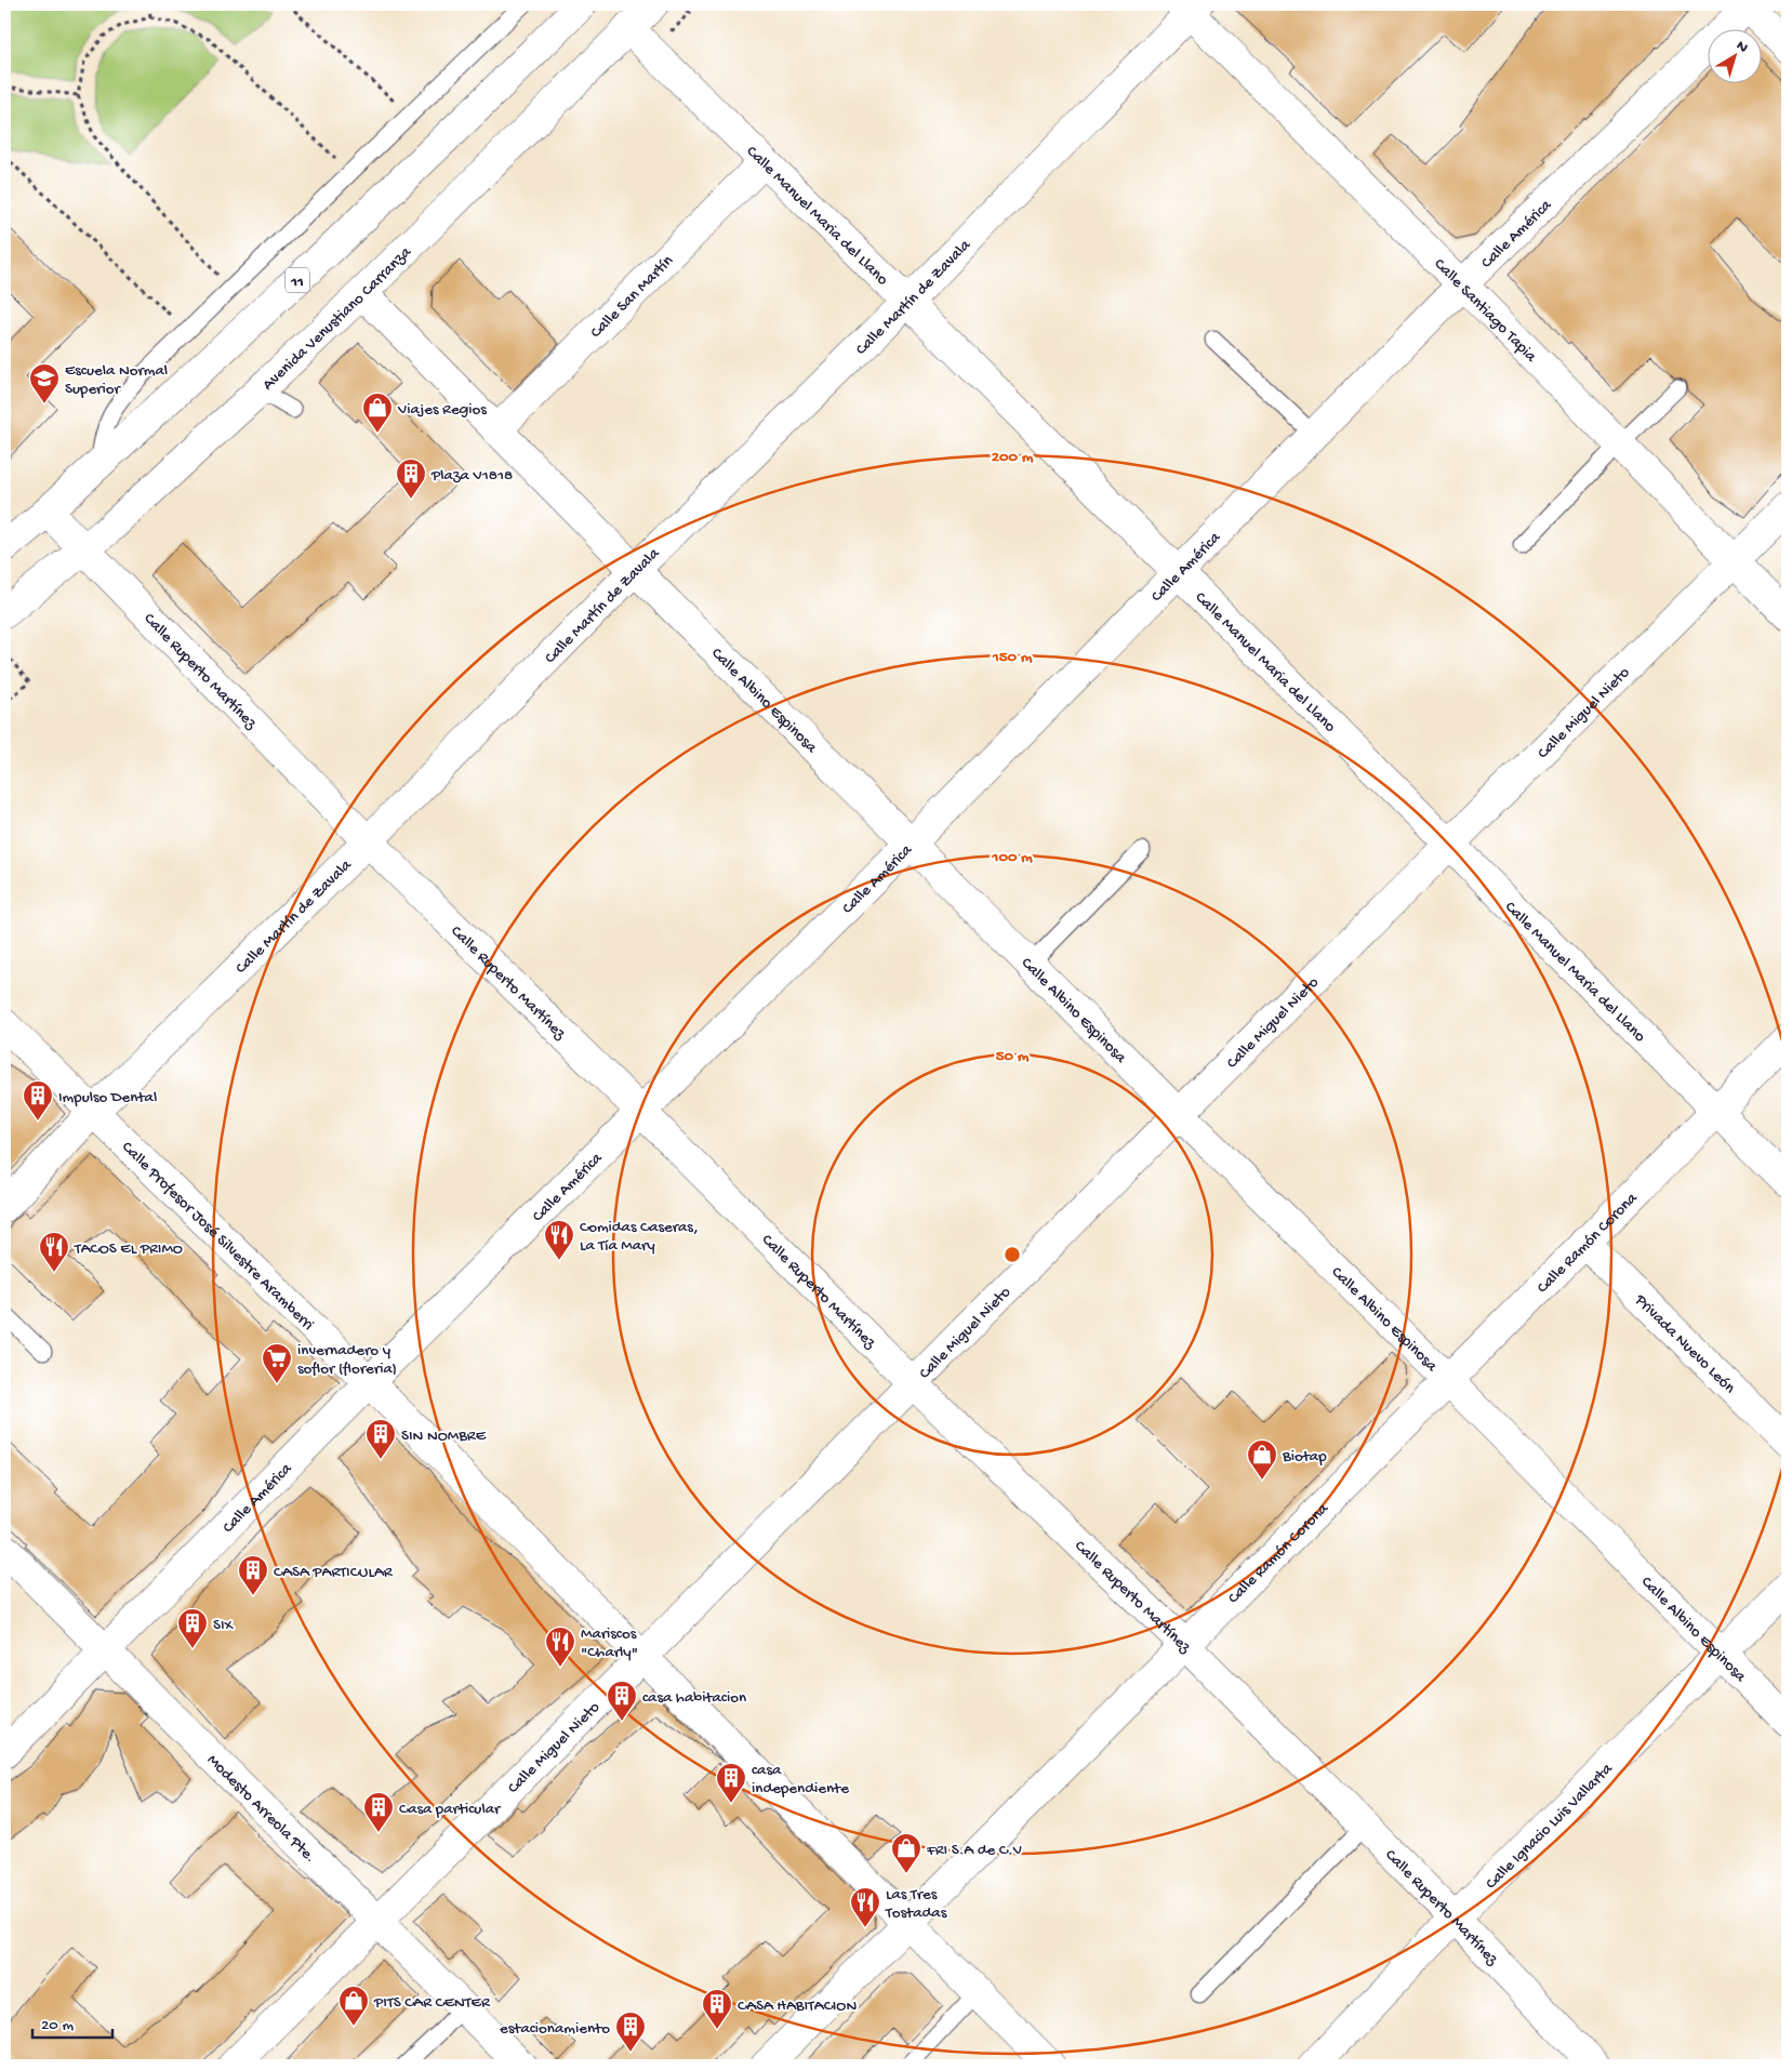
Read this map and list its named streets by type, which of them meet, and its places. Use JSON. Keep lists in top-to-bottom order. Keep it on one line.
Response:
{"streets":{"street":["Calle Manuel Maria del Llano","Calle América","11","Calle San Martín","Calle Martín de Zavala","Calle Santiago Tapia","Avenida Venustiano Carranza","Calle Ruperto Martínez","Calle Albino Espinosa","Calle Miguel Nieto","Calle Profesor José Silvestre Aramberri","Calle Ramón Corona","Privada Nuevo León","Modesto Arreola Pte.","Calle Ignacio Luis Vallarta"]},"crossings":[["Calle Manuel Maria del Llano","Calle América"],["Calle Manuel Maria del Llano","Calle San Martín"],["Calle Manuel Maria del Llano","Calle Martín de Zavala"],["Calle Manuel Maria del Llano","Avenida Venustiano Carranza"],["Calle Manuel Maria del Llano","Calle Miguel Nieto"],["Calle Manuel Maria del Llano","Calle Ramón Corona"],["Calle América","Calle Santiago Tapia"],["Calle América","Calle Ruperto Martínez"],["Calle América","Calle Albino Espinosa"],["Calle América","Calle Profesor José Silvestre Aramberri"],["Calle América","Modesto Arreola Pte."],["11","Calle Ruperto Martínez"],["Calle San Martín","Calle Albino Espinosa"],["Calle Martín de Zavala","Calle Santiago Tapia"],["Calle Martín de Zavala","Calle Ruperto Martínez"],["Calle Martín de Zavala","Calle Albino Espinosa"],["Calle Martín de Zavala","Calle Profesor José Silvestre Aramberri"],["Calle Santiago Tapia","Calle Miguel Nieto"],["Avenida Venustiano Carranza","Calle Ruperto Martínez"],["Avenida Venustiano Carranza","Calle Albino Espinosa"],["Calle Ruperto Martínez","Calle Miguel Nieto"],["Calle Ruperto Martínez","Calle Ramón Corona"],["Calle Ruperto Martínez","Calle Ignacio Luis Vallarta"],["Calle Albino Espinosa","Calle Miguel Nieto"],["Calle Albino Espinosa","Calle Ramón Corona"],["Calle Albino Espinosa","Calle Ignacio Luis Vallarta"],["Calle Miguel Nieto","Calle Profesor José Silvestre Aramberri"],["Calle Miguel Nieto","Modesto Arreola Pte."],["Calle Profesor José Silvestre Aramberri","Calle Ramón Corona"],["Calle Ramón Corona","Privada Nuevo León"]],"places":{"school or university":["Escuela Normal Superior"],"shop":["Viajes Regios","Biotap","FRI S.A de C.V","PITS CAR CENTER"],"building":["Plaza V1818","Impulso Dental","SIN NOMBRE","CASA PARTICULAR","SIX","casa habitacion","casa independiente","Casa particular","CASA HABITACION","estacionamiento"],"restaurant":["Comidas Caseras, La Tía Mary","TACOS EL PRIMO","Mariscos \"Charly\"","Las Tres Tostadas"],"supermarket":["invernadero y soflor (floreria)"]},"scale_bar":"20 m","north":"top right","rings":["200 m","150 m","100 m","50 m"]}
